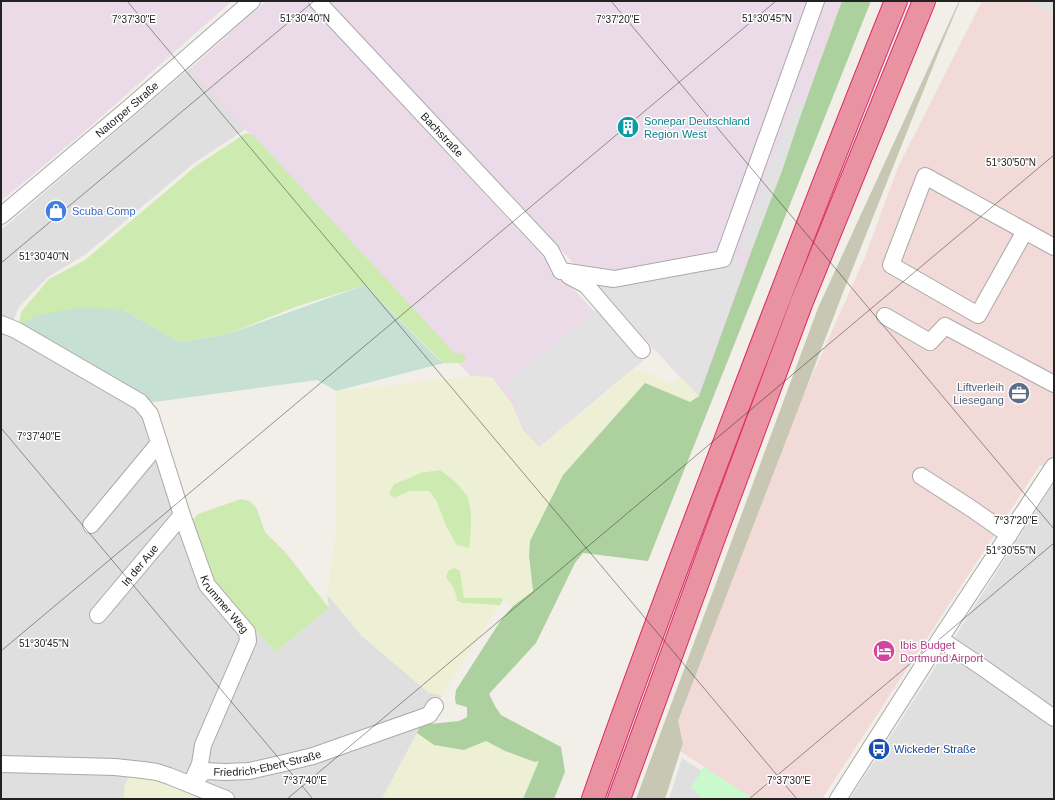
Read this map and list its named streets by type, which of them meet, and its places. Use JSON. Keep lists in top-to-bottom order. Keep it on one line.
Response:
{"streets":{"street":["Natorper Straße","Bachstraße","In der Aue","Krummer Weg","Friedrich-Ebert-Straße"]},"crossings":[["In der Aue","Krummer Weg"],["Krummer Weg","Friedrich-Ebert-Straße"]],"places":{"building":["Sonepar Deutschland Region West"],"shop":["Scuba Comp"],"office":["Liftverleih Liesegang"],"hotel":["Ibis Budget Dortmund Airport"],"bus stop":["Wickeder Straße"]},"coordinates":["51°30'40\"N","51°30'45\"N","7°37'30\"E","7°37'20\"E","51°30'50\"N","7°37'40\"E","51°30'55\"N"]}
